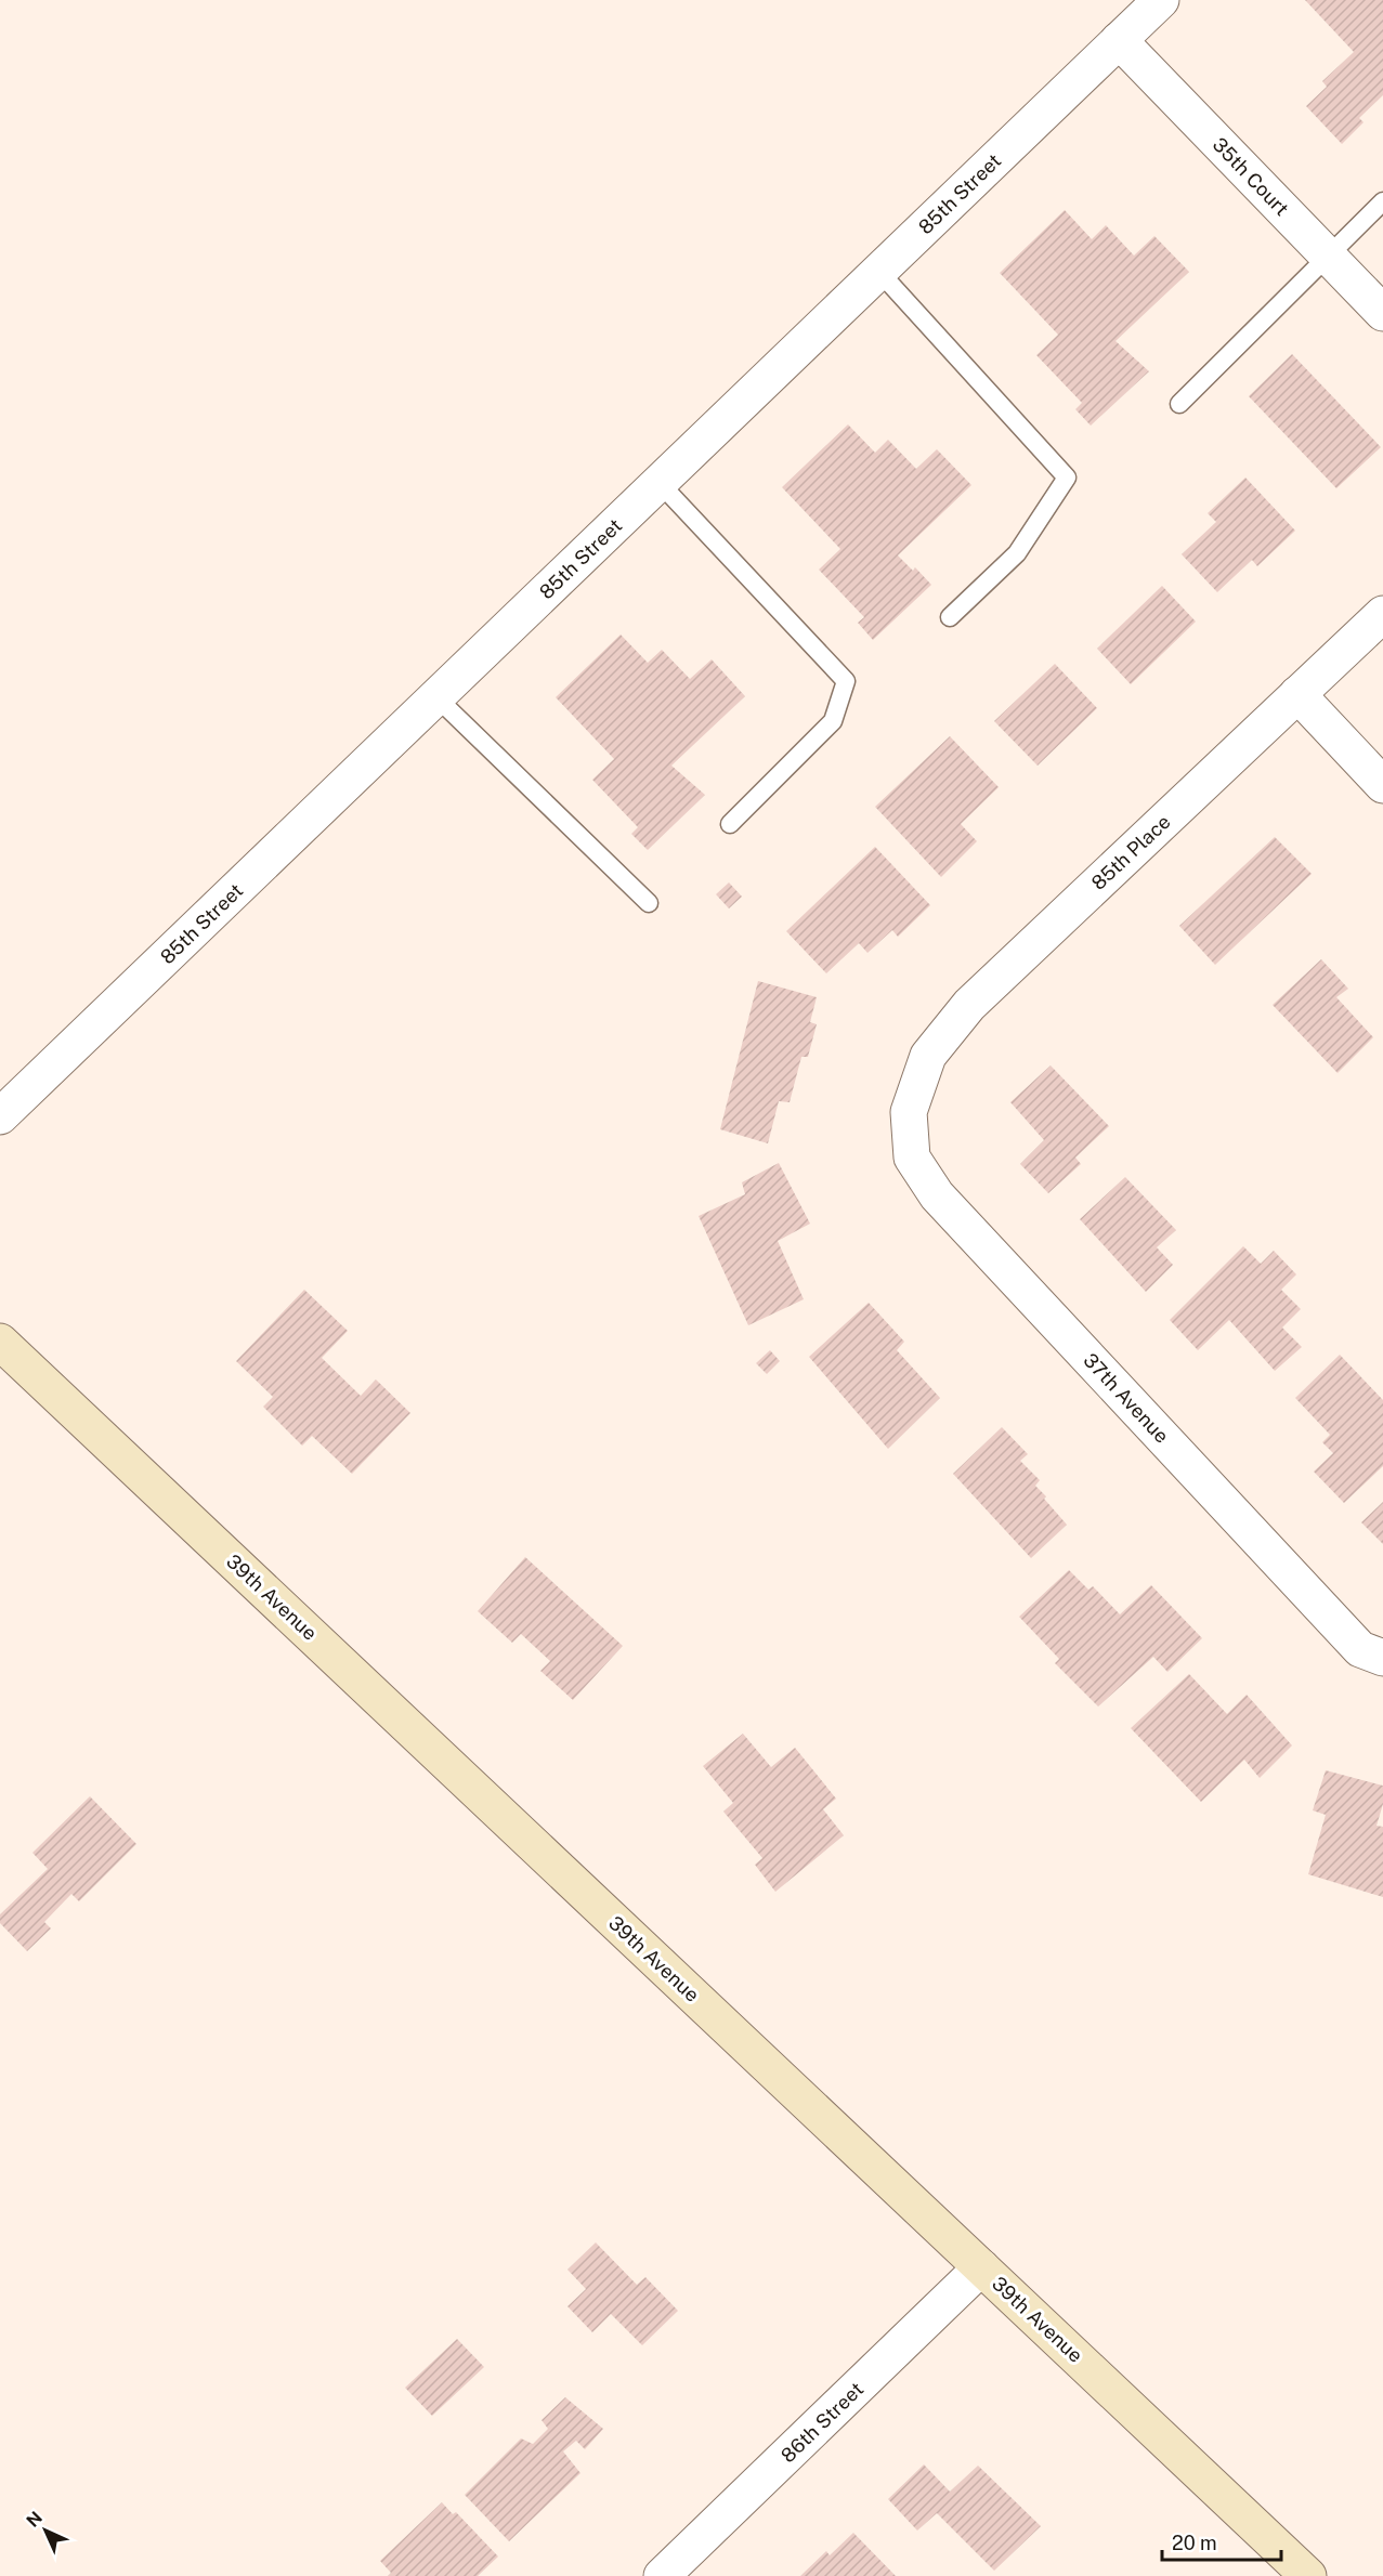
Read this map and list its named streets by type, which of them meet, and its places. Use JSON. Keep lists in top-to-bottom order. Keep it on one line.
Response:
{"streets":{"main road":["39th Avenue"],"street":["35th Court","85th Street","85th Place","37th Avenue","86th Street"]},"crossings":[["35th Court","85th Street"],["85th Place","37th Avenue"],["39th Avenue","86th Street"]],"scale_bar":"20 m","north":"top left"}
